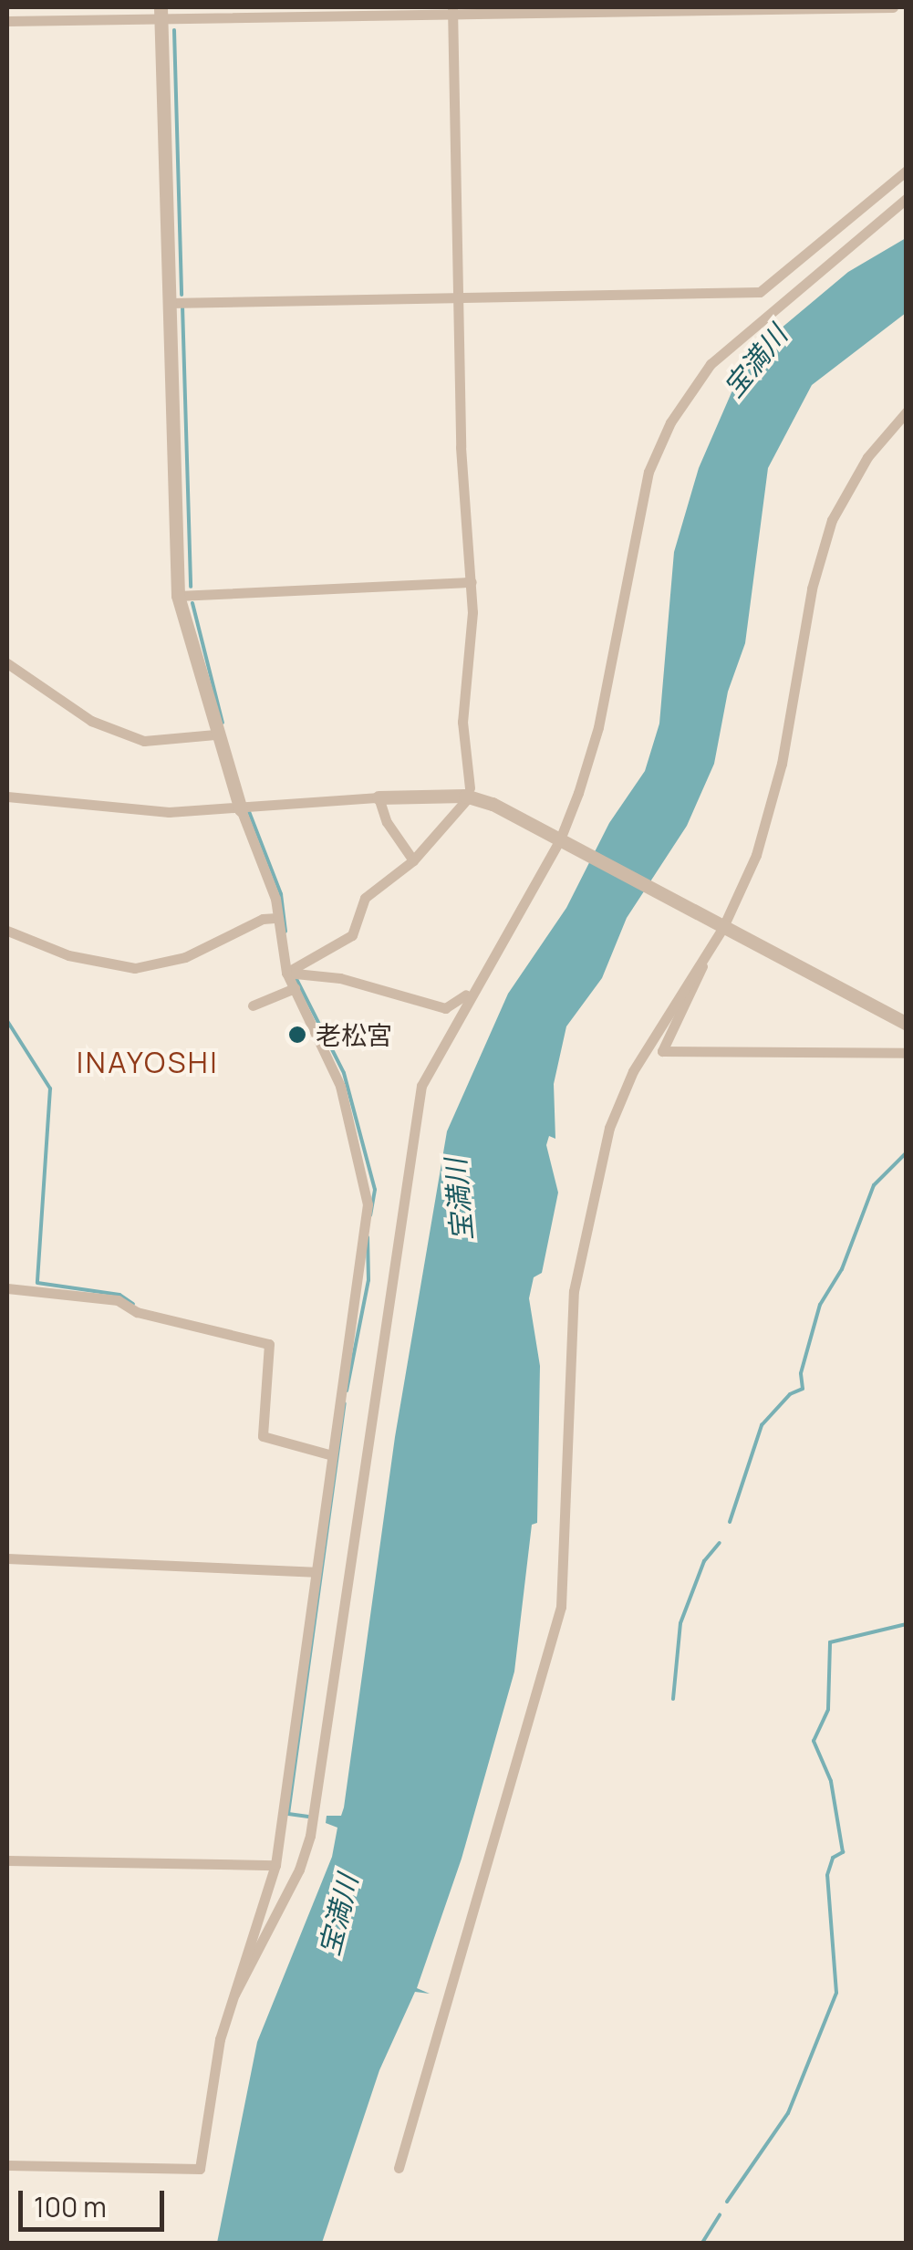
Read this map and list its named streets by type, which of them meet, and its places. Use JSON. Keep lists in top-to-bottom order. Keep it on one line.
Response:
{"districts":["INAYOSHI"],"water":["宝満川"],"places":["老松宮"],"scale_bar":"100 m"}
